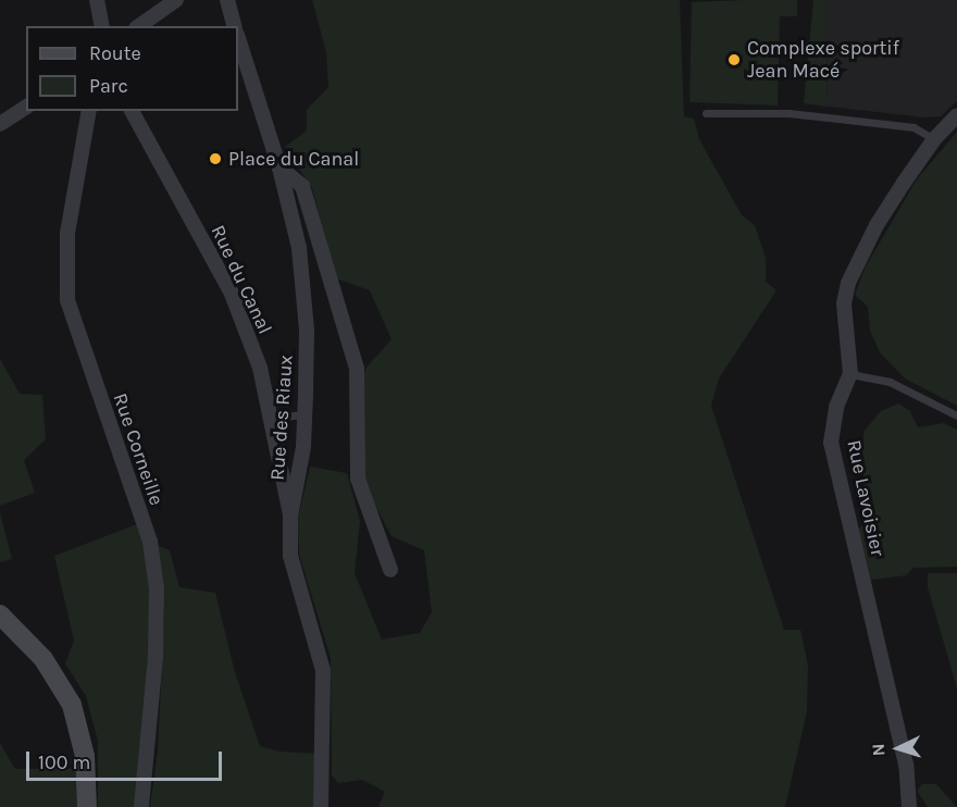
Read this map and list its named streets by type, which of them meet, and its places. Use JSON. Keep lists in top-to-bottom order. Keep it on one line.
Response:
{"streets":{"street":["Rue du Canal","Rue des Riaux","Rue Corneille","Rue Lavoisier"]},"crossings":[["Rue du Canal","Rue des Riaux"]],"places":["Complexe sportif Jean Macé","Place du Canal"],"legend":["Route","Parc"],"scale_bar":"100 m","north":"left"}
